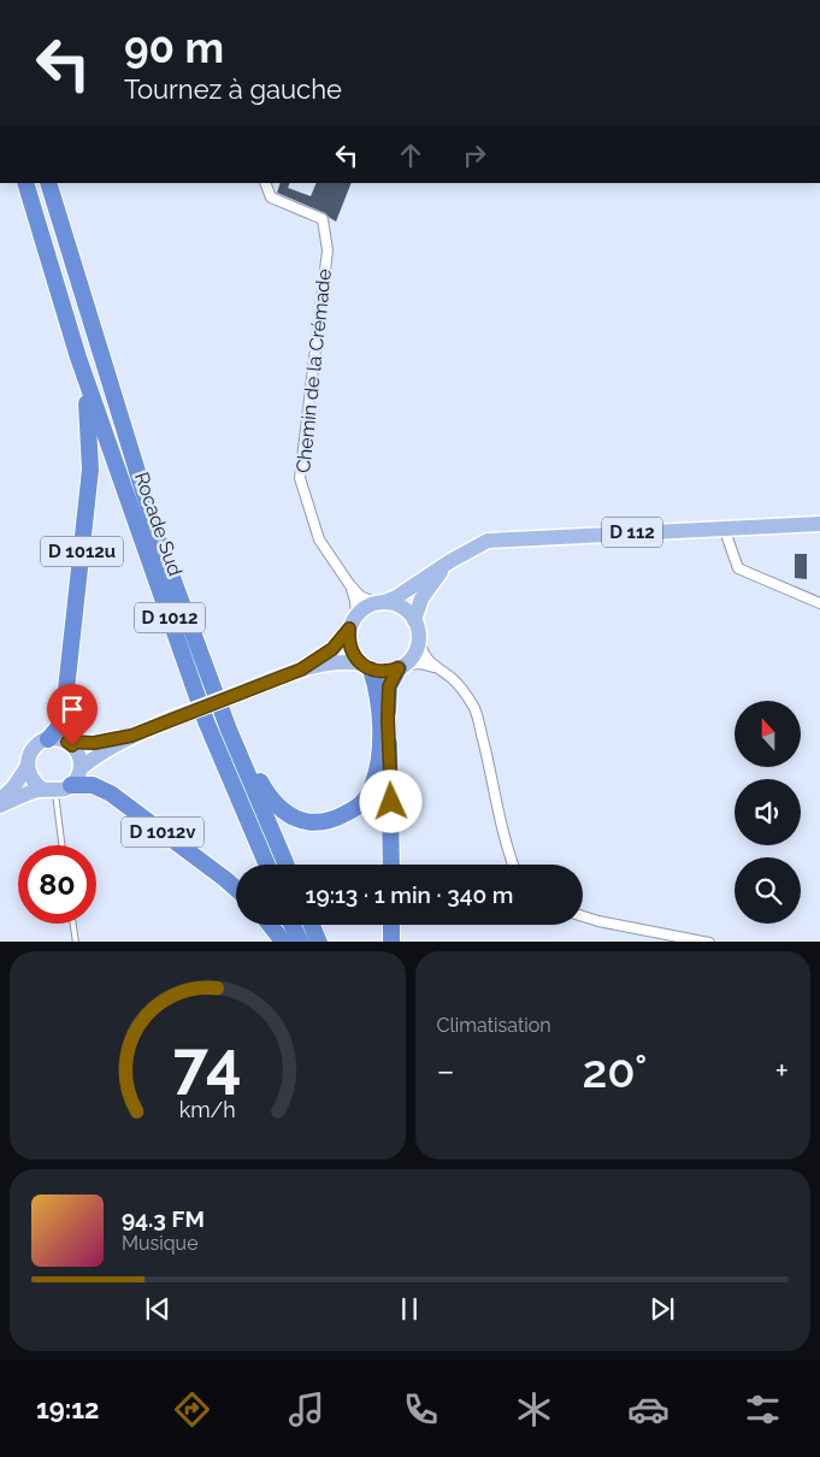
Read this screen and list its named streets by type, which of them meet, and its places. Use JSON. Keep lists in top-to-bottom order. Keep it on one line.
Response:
{"streets":{"highway":["Rocade Sud","D 1012u","D 1012","D 1012v"],"main road":["D 112"],"street":["Chemin de la Crémade"]},"crossings":[["Rocade Sud","D 1012u"],["D 1012u","D 1012v"]],"north":"top","page":{"turn":["90 m","Tournez à gauche"],"limit":"80","trip":"19:13 · 1 min · 340 m","tile":"Climatisation","heat":["−","20°","+"],"song":["94.3 FM","Musique"],"tabs":"19:12","gauge":["74","km/h"]}}
